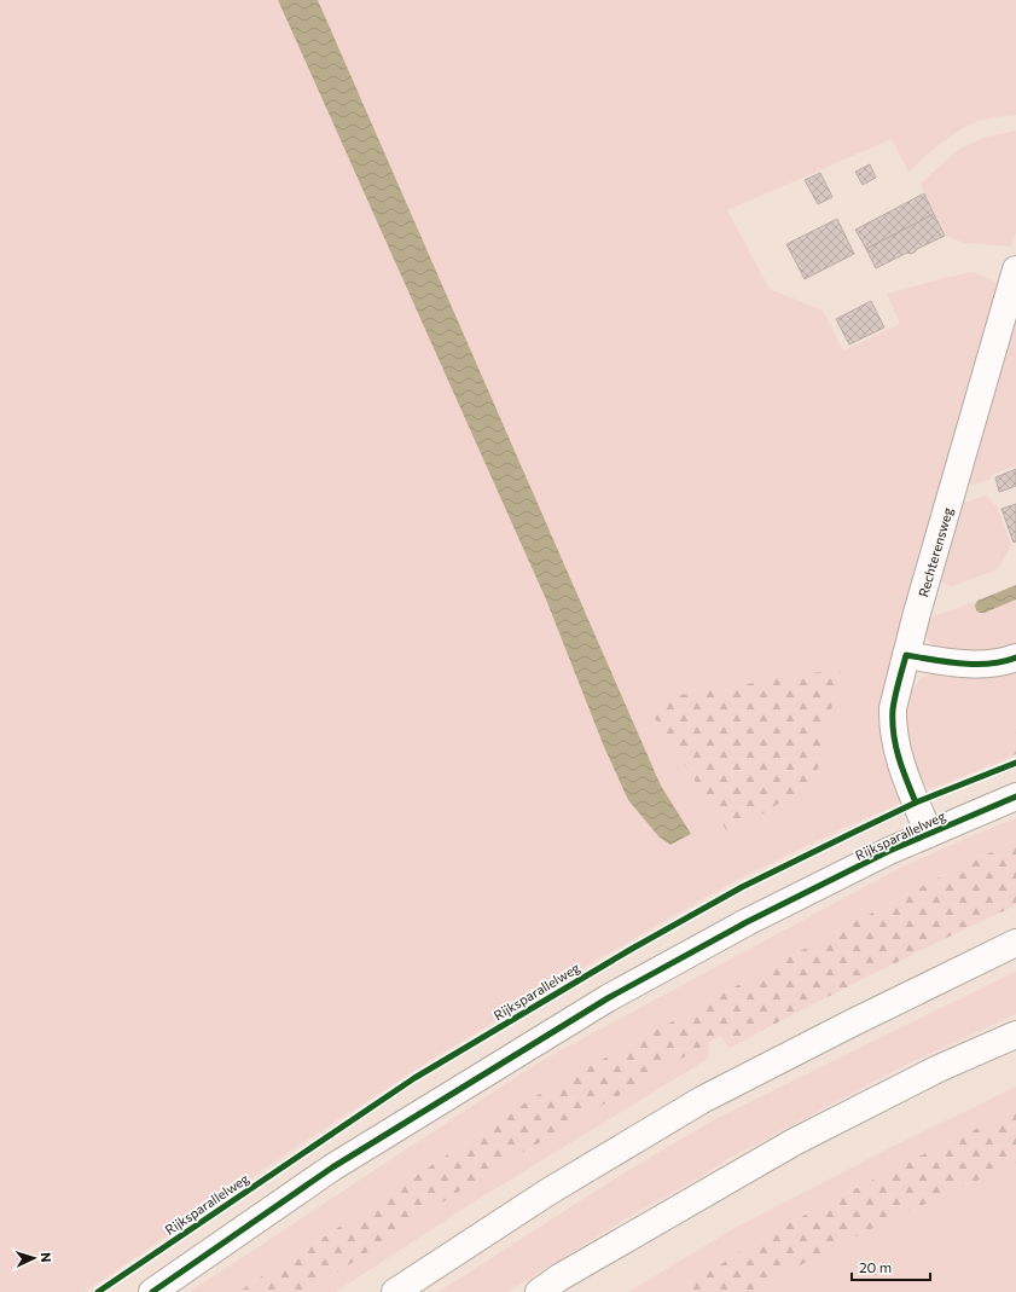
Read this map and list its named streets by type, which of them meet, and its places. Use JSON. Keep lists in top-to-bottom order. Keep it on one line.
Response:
{"streets":{"main road":["Rechterensweg","Rijksparallelweg"]},"crossings":[["Rechterensweg","Rijksparallelweg"]],"scale_bar":"20 m","north":"right"}
